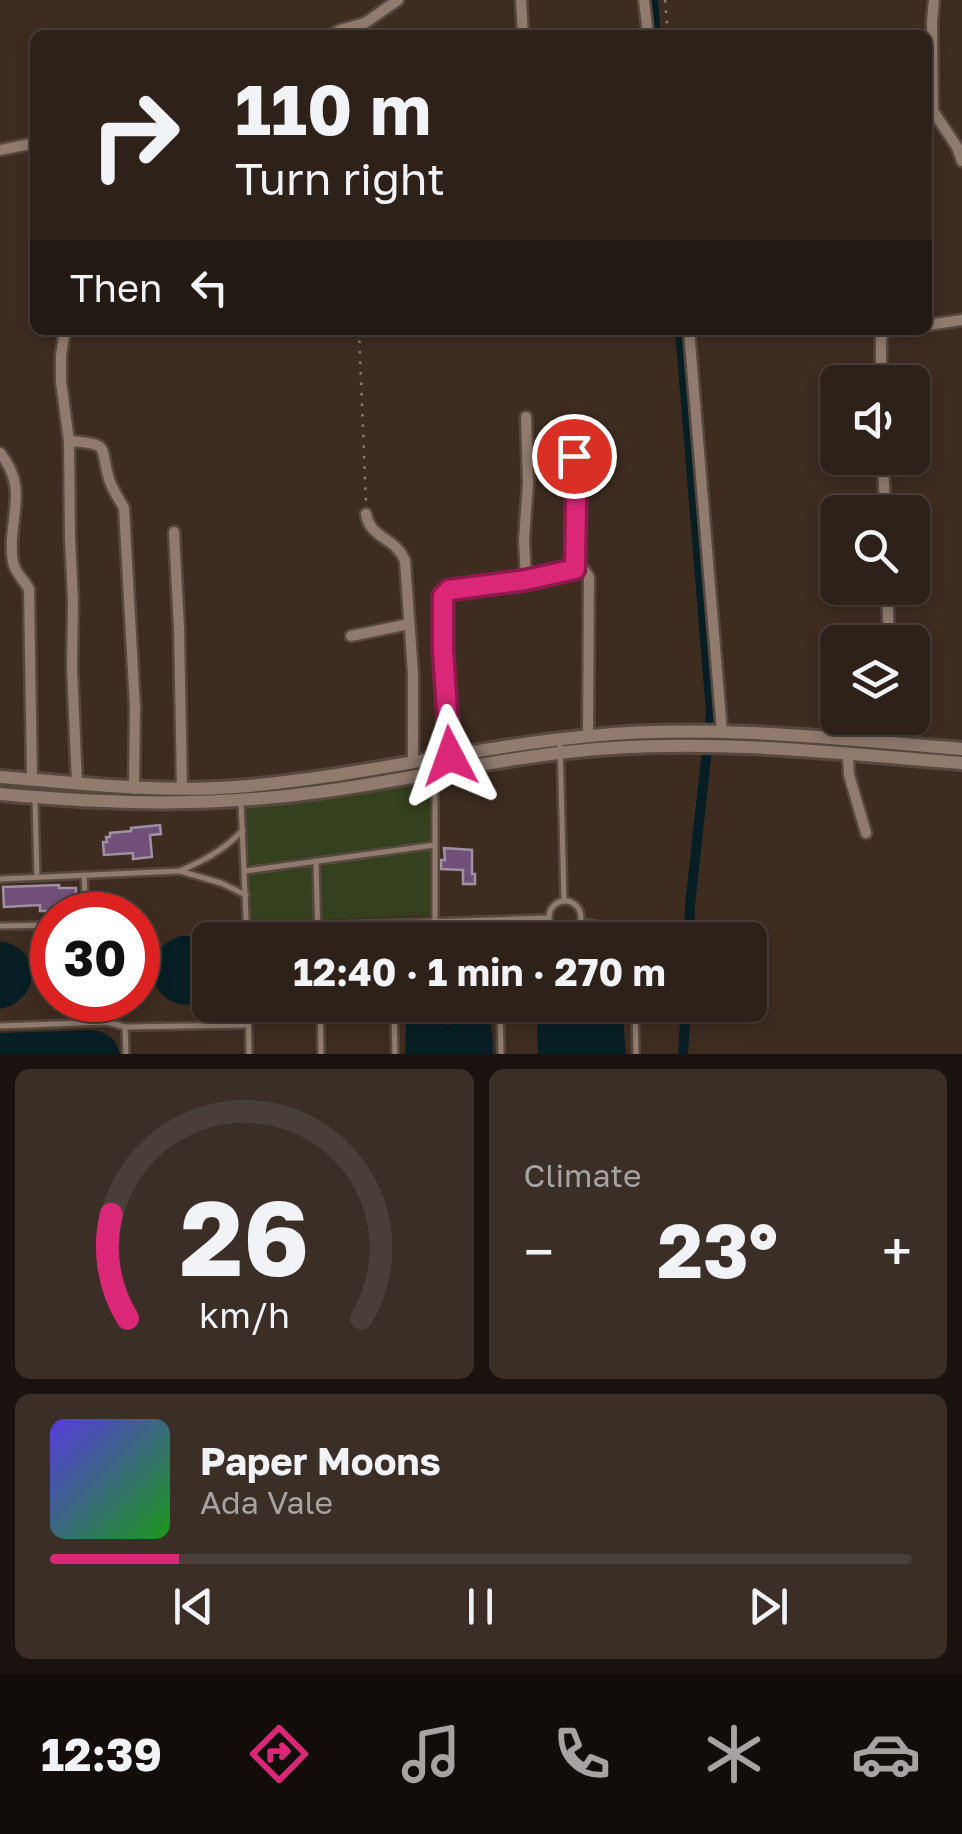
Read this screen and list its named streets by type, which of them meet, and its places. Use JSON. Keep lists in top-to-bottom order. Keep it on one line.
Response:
{"page":{"turn":["110 m","Turn right"],"then":"Then","limit":"30","trip":"12:40 · 1 min · 270 m","tile":"Climate","heat":["−","23°","+"],"song":["Paper Moons","Ada Vale"],"tabs":"12:39","gauge":["26","km/h"]}}
